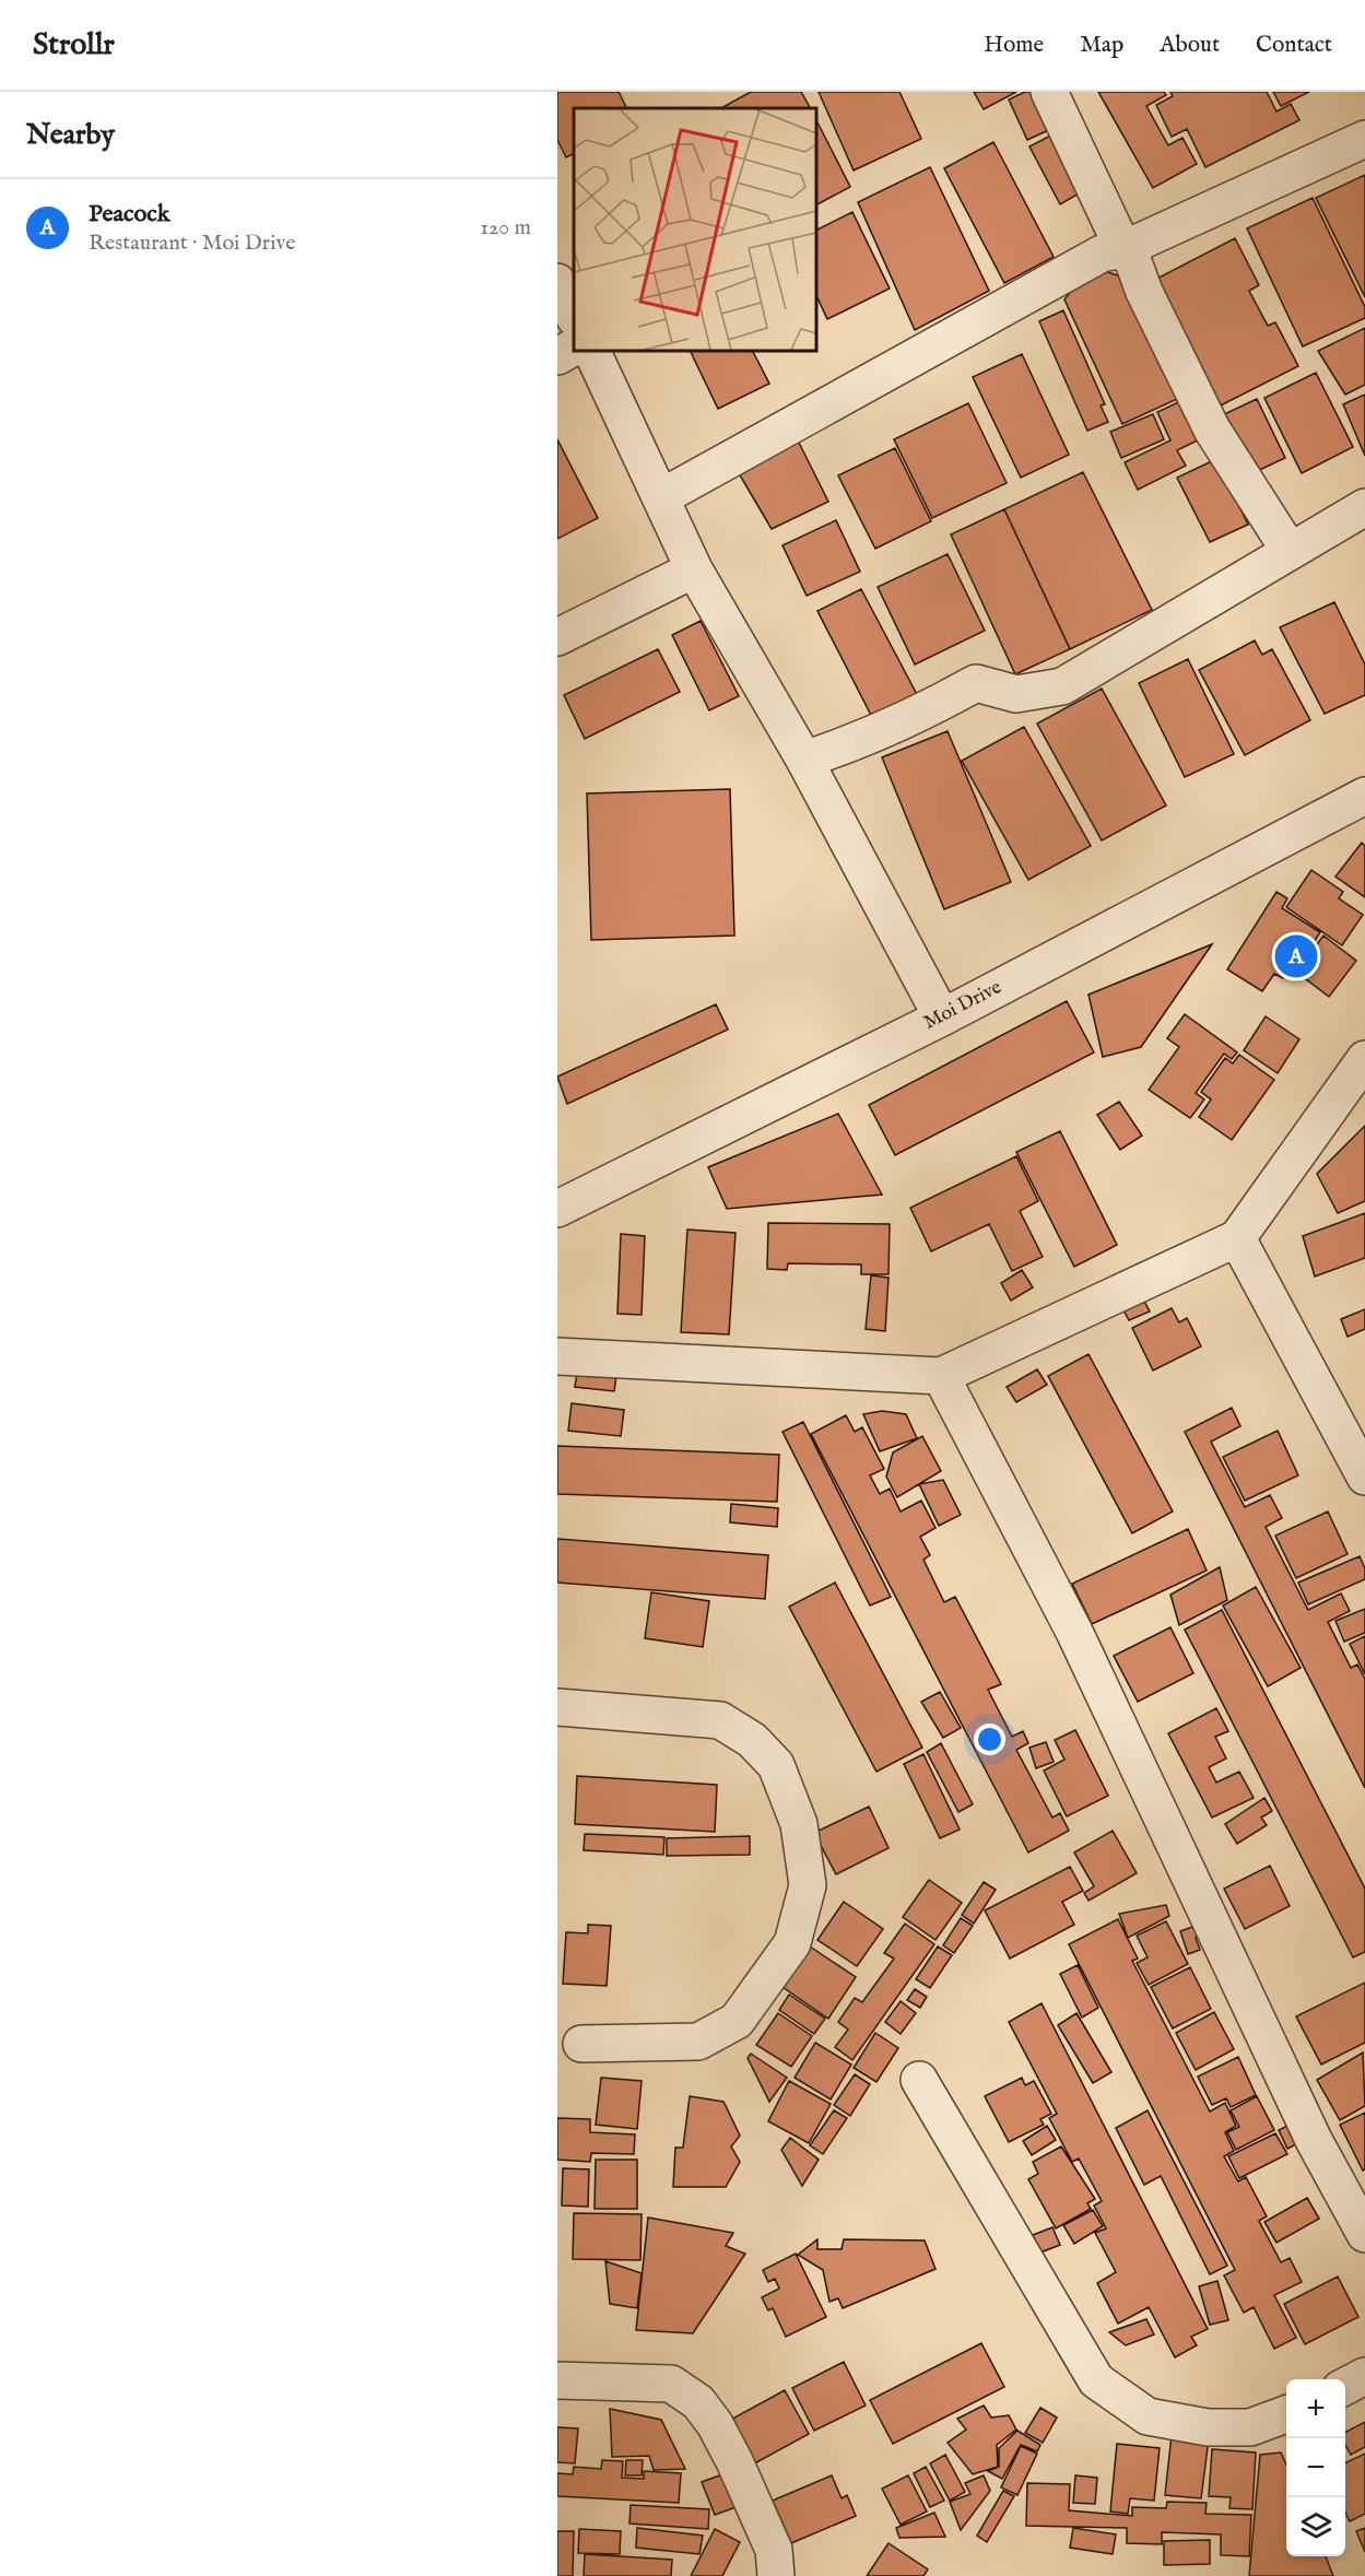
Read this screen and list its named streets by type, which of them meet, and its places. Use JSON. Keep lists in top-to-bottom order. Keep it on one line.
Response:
{"streets":{"street":["Moi Drive"]},"page":{"header":"Strollr","nav":["Home","Map","About","Contact"],"heading":"Nearby","list":[{"mark":"A","name":"Peacock","note":"Restaurant · Moi Drive","value":"120 m"}],"pins":"A","map_buttons":["+","−"]}}
